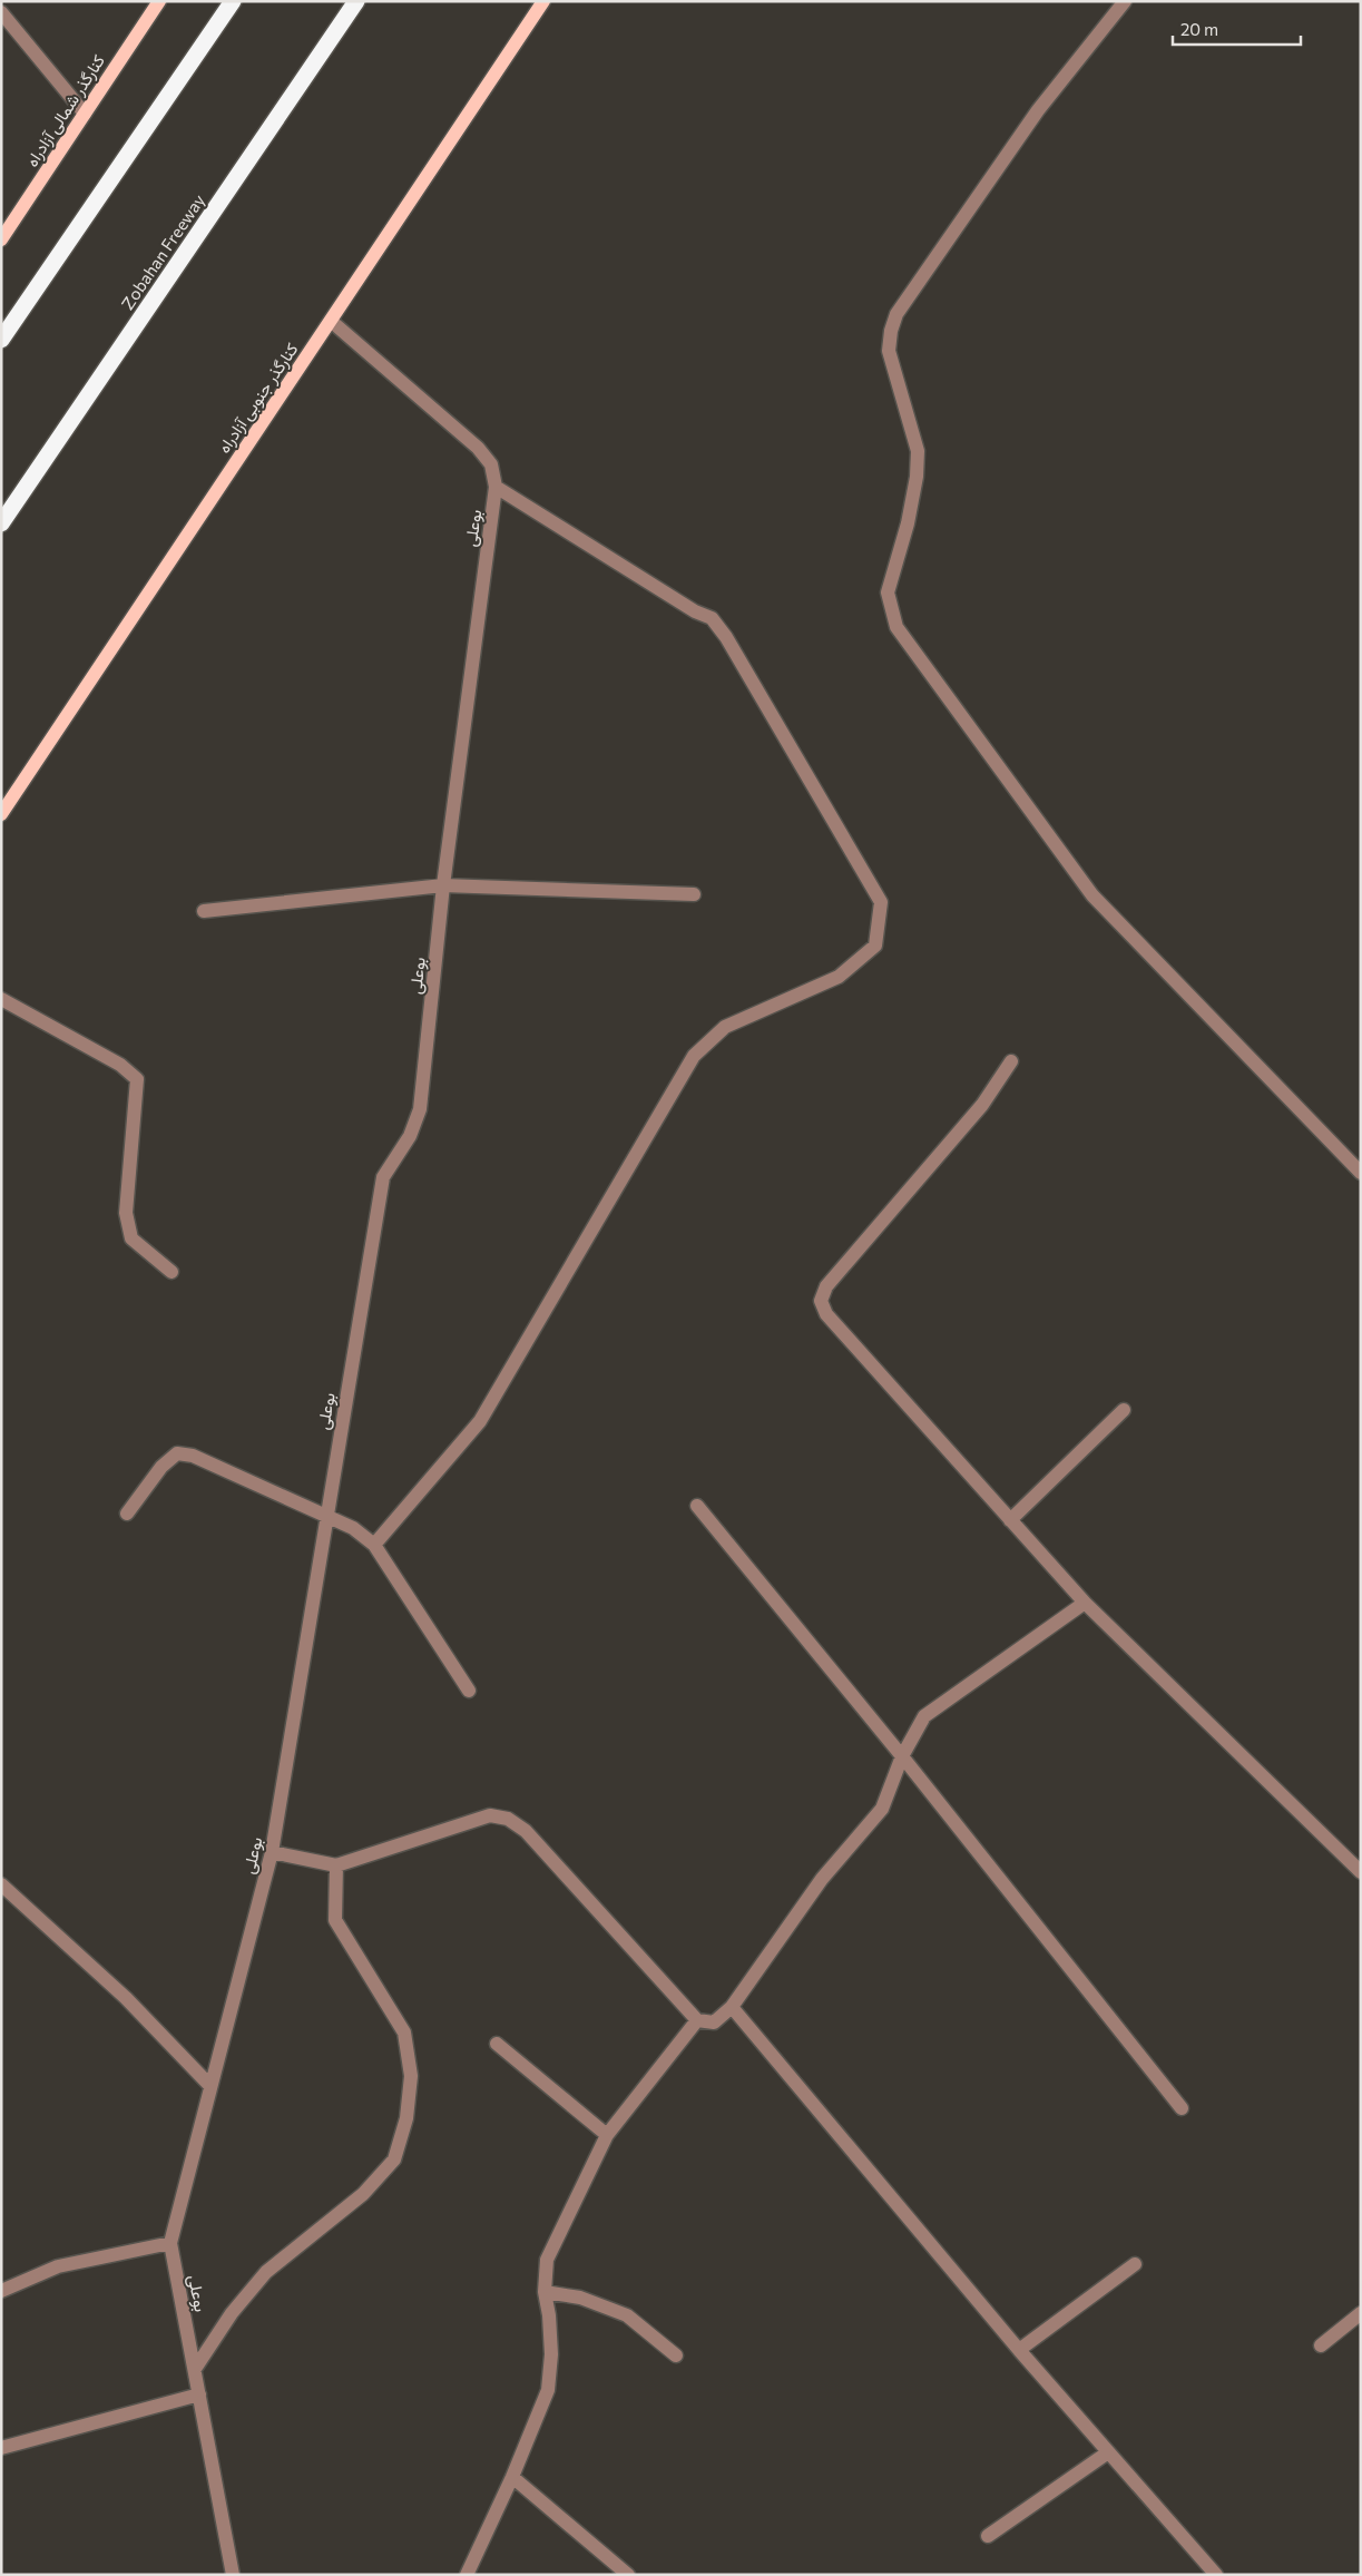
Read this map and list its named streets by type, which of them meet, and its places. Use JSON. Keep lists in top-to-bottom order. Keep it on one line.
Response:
{"streets":{"highway":["Zobahan Freeway"],"main road":["کنارگذر شمالی آزادراه","کنارگذر جنوبی آزادراه"],"street":["بوعلی"]},"crossings":[["کنارگذر جنوبی آزادراه","بوعلی"]],"scale_bar":"20 m"}
